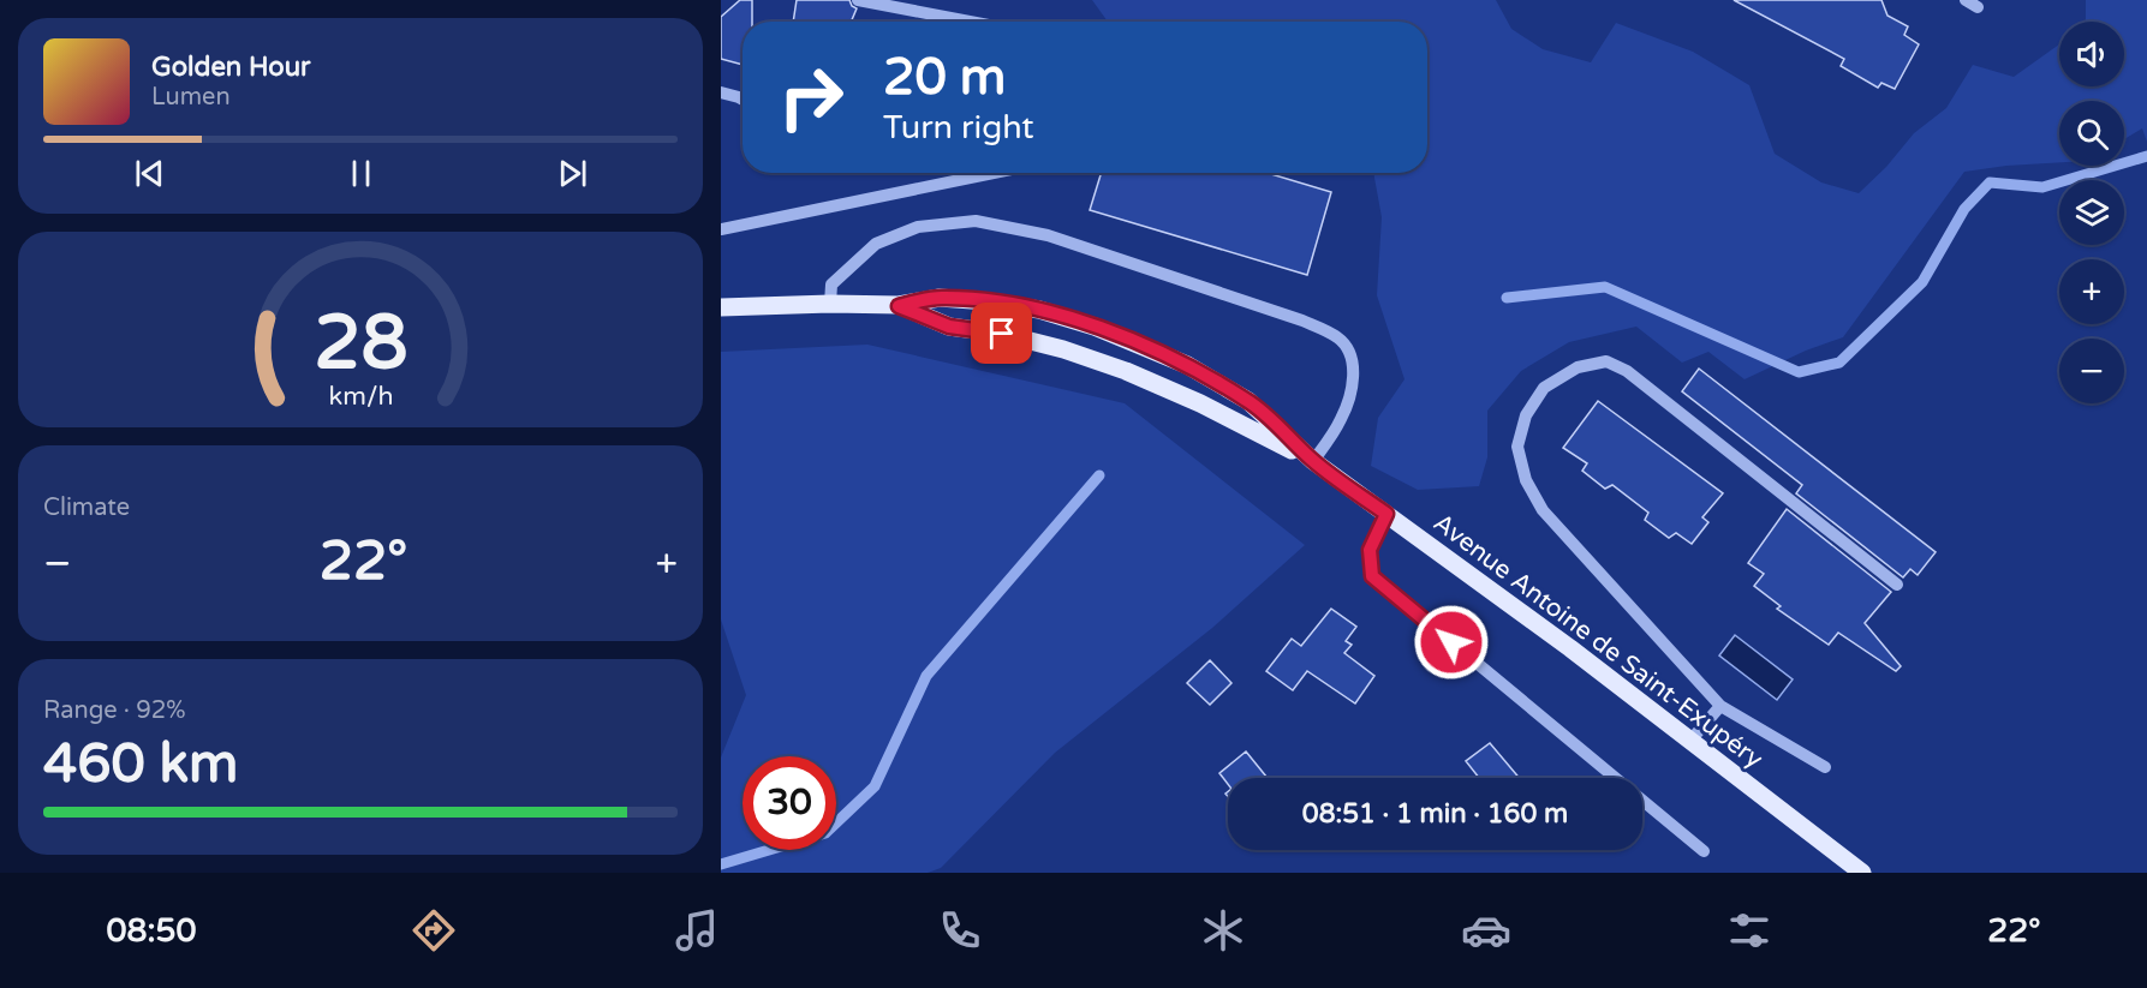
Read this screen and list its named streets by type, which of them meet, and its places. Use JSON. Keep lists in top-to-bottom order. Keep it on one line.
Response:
{"streets":{"main road":["Avenue Antoine de Saint-Exupéry"]},"page":{"map_buttons":["+","−"],"turn":["20 m","Turn right"],"song":["Golden Hour","Lumen"],"tile":["Climate",["Range · 92%","460 km"]],"heat":["−","22°","+"],"limit":"30","trip":"08:51 · 1 min · 160 m","tabs":["08:50","22°"],"gauge":["28","km/h"]}}
